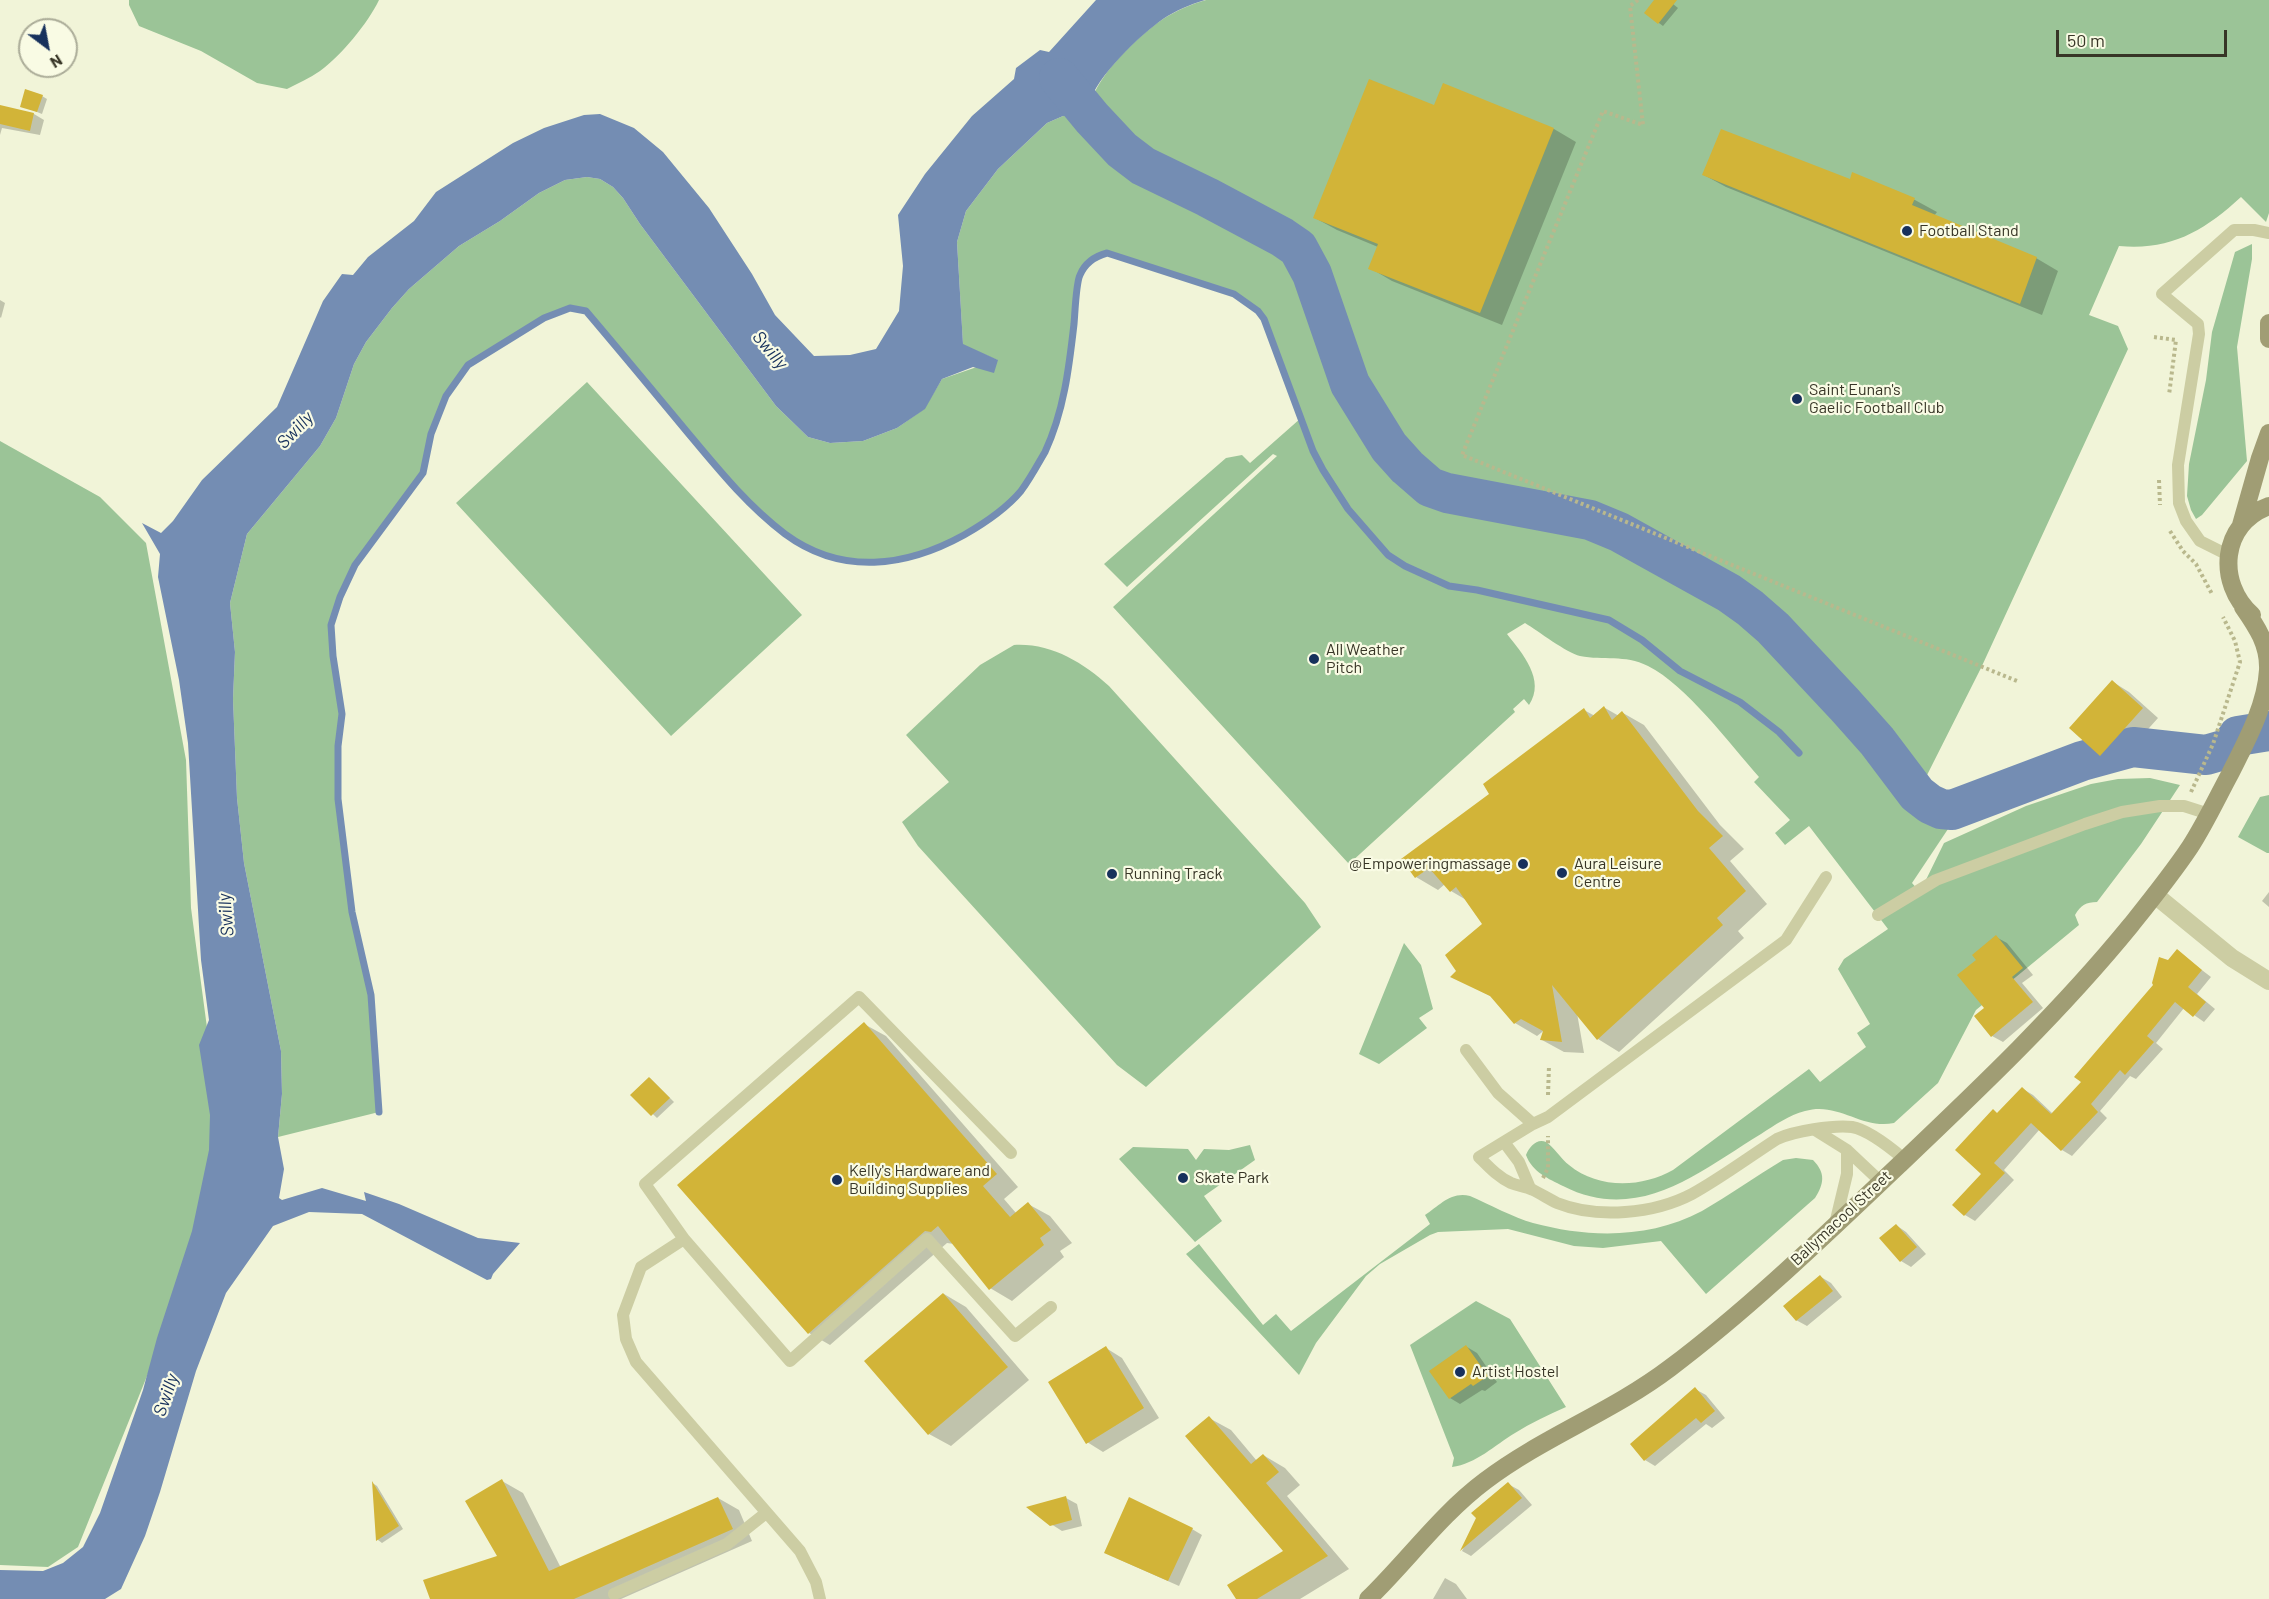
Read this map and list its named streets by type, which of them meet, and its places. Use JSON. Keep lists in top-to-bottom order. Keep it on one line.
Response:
{"streets":{"main road":["Ballymacool Street"]},"water":["Swilly"],"places":["Football Stand","Saint Eunan's Gaelic Football Club","All Weather Pitch","@Empoweringmassage","Aura Leisure Centre","Running Track","Skate Park","Kelly's Hardware and Building Supplies","Artist Hostel"],"scale_bar":"50 m","north":"bottom right"}
